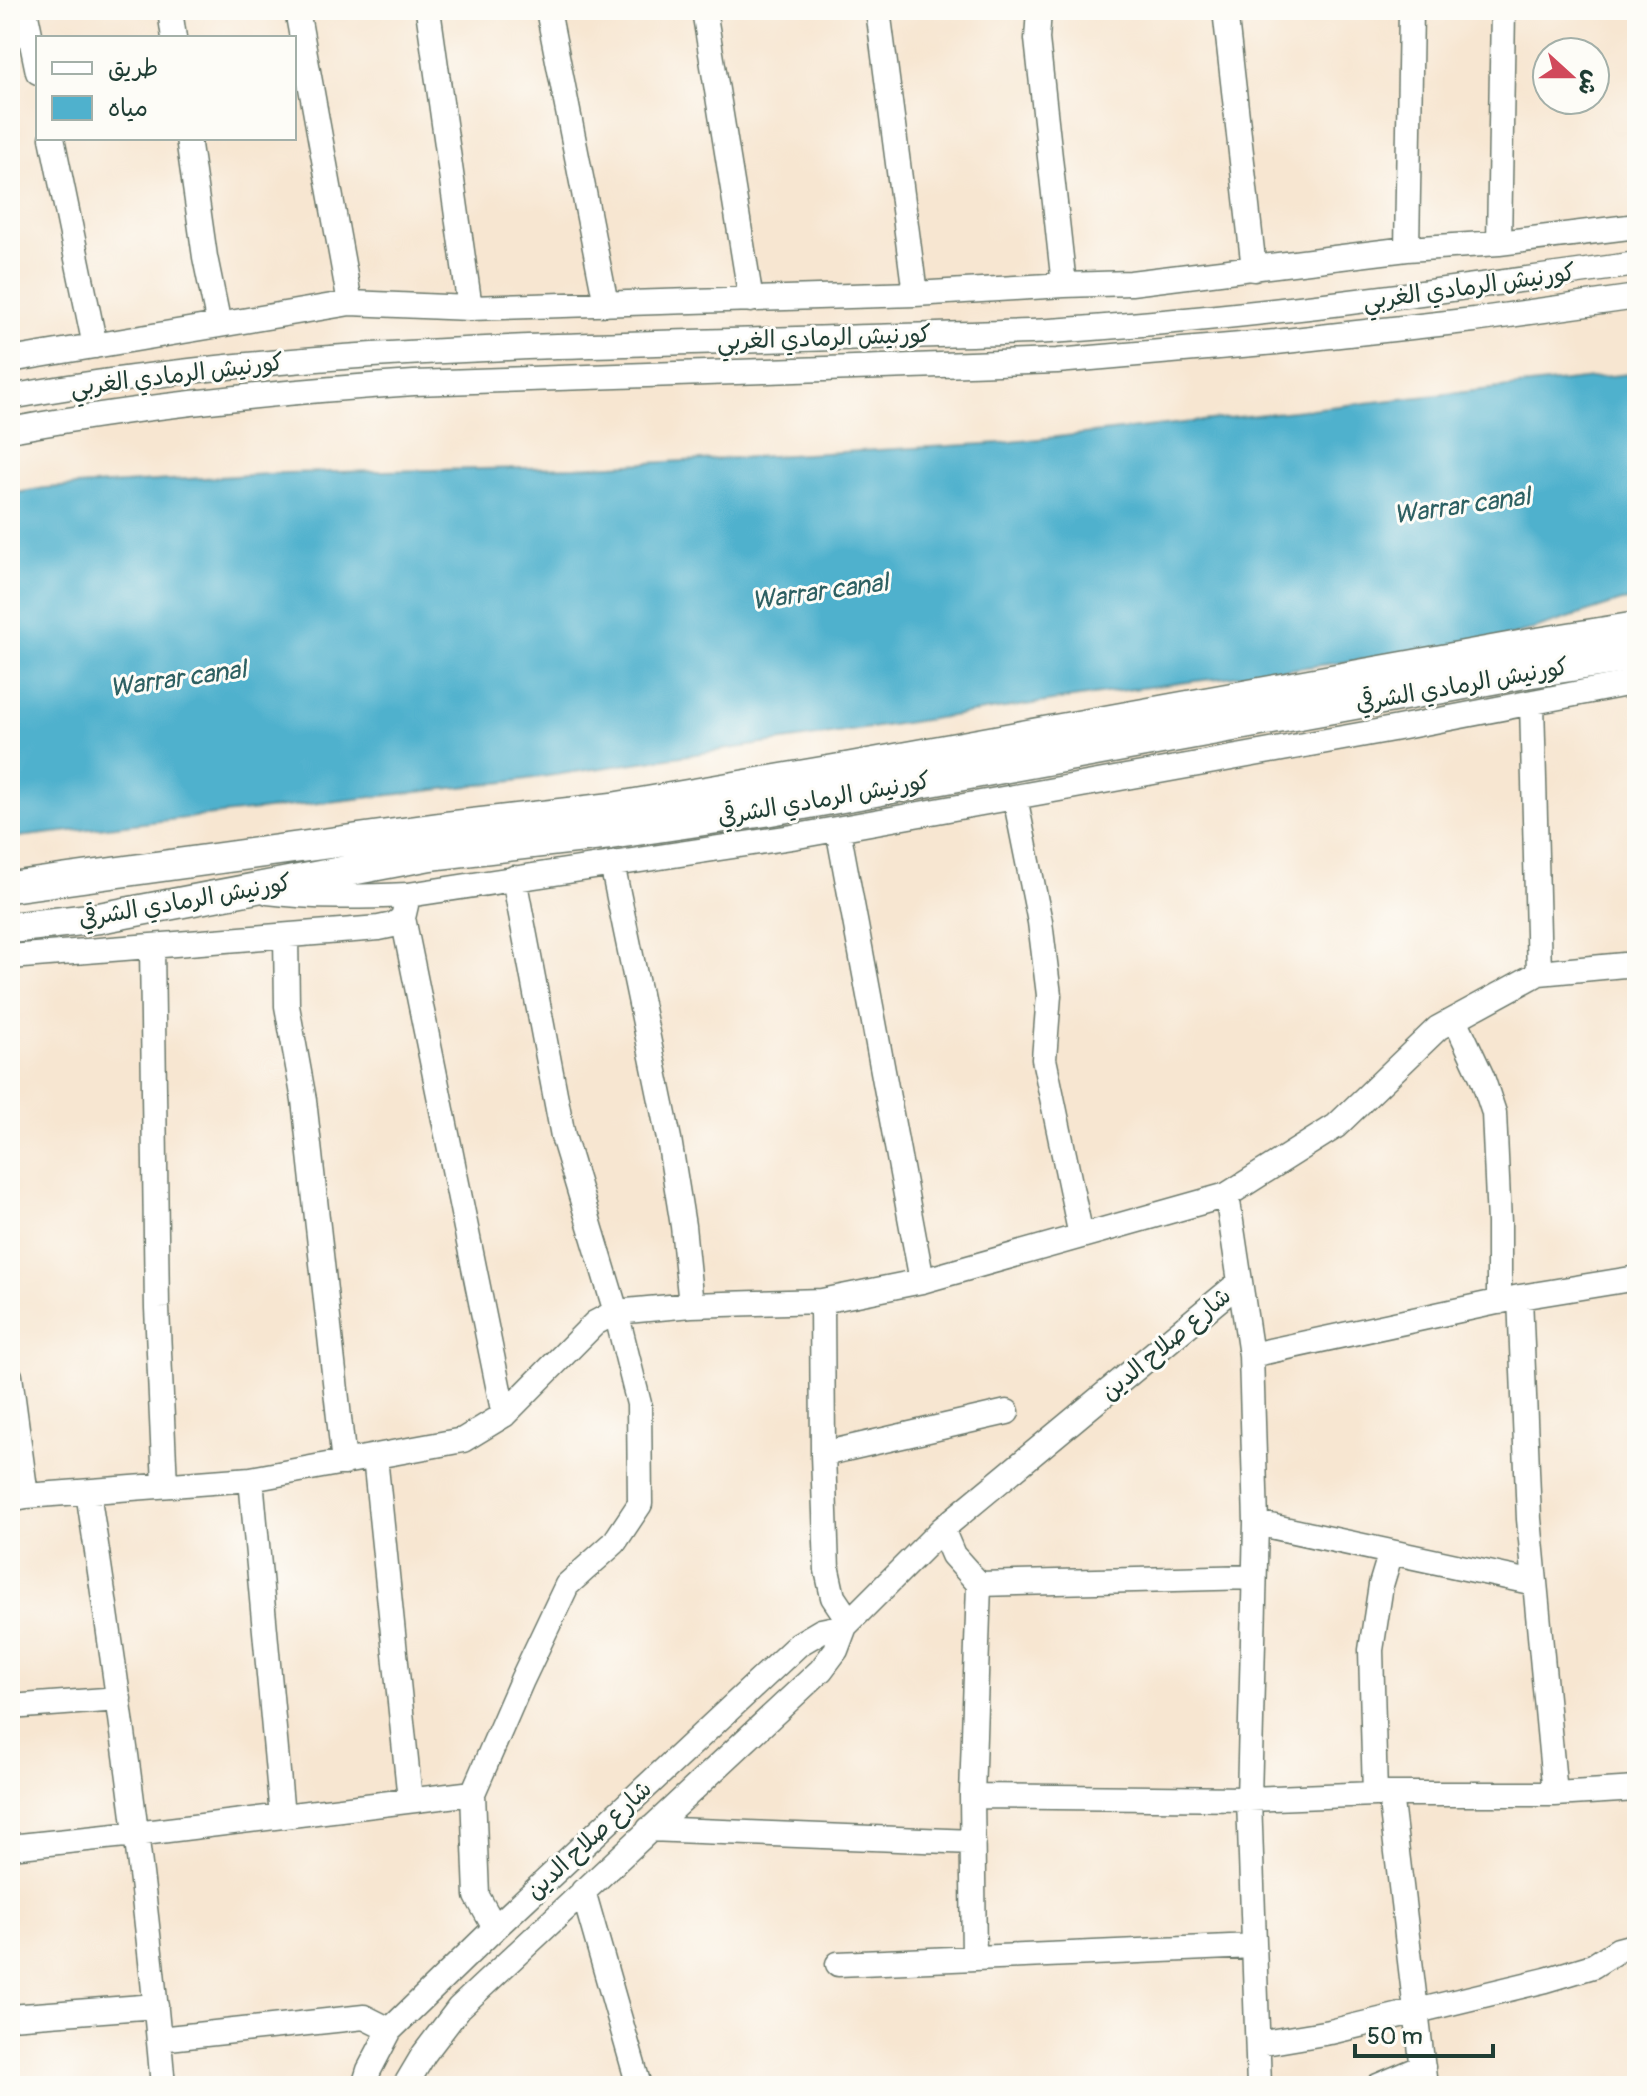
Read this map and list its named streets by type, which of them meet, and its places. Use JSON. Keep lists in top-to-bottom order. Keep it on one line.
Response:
{"streets":{"main road":["كورنيش الرمادي الشرقي"],"street":["كورنيش الرمادي الغربي","شارع صلاح الدين"]},"water":["Warrar canal"],"legend":["طريق","مياه"],"scale_bar":"50 m","north":"right"}
